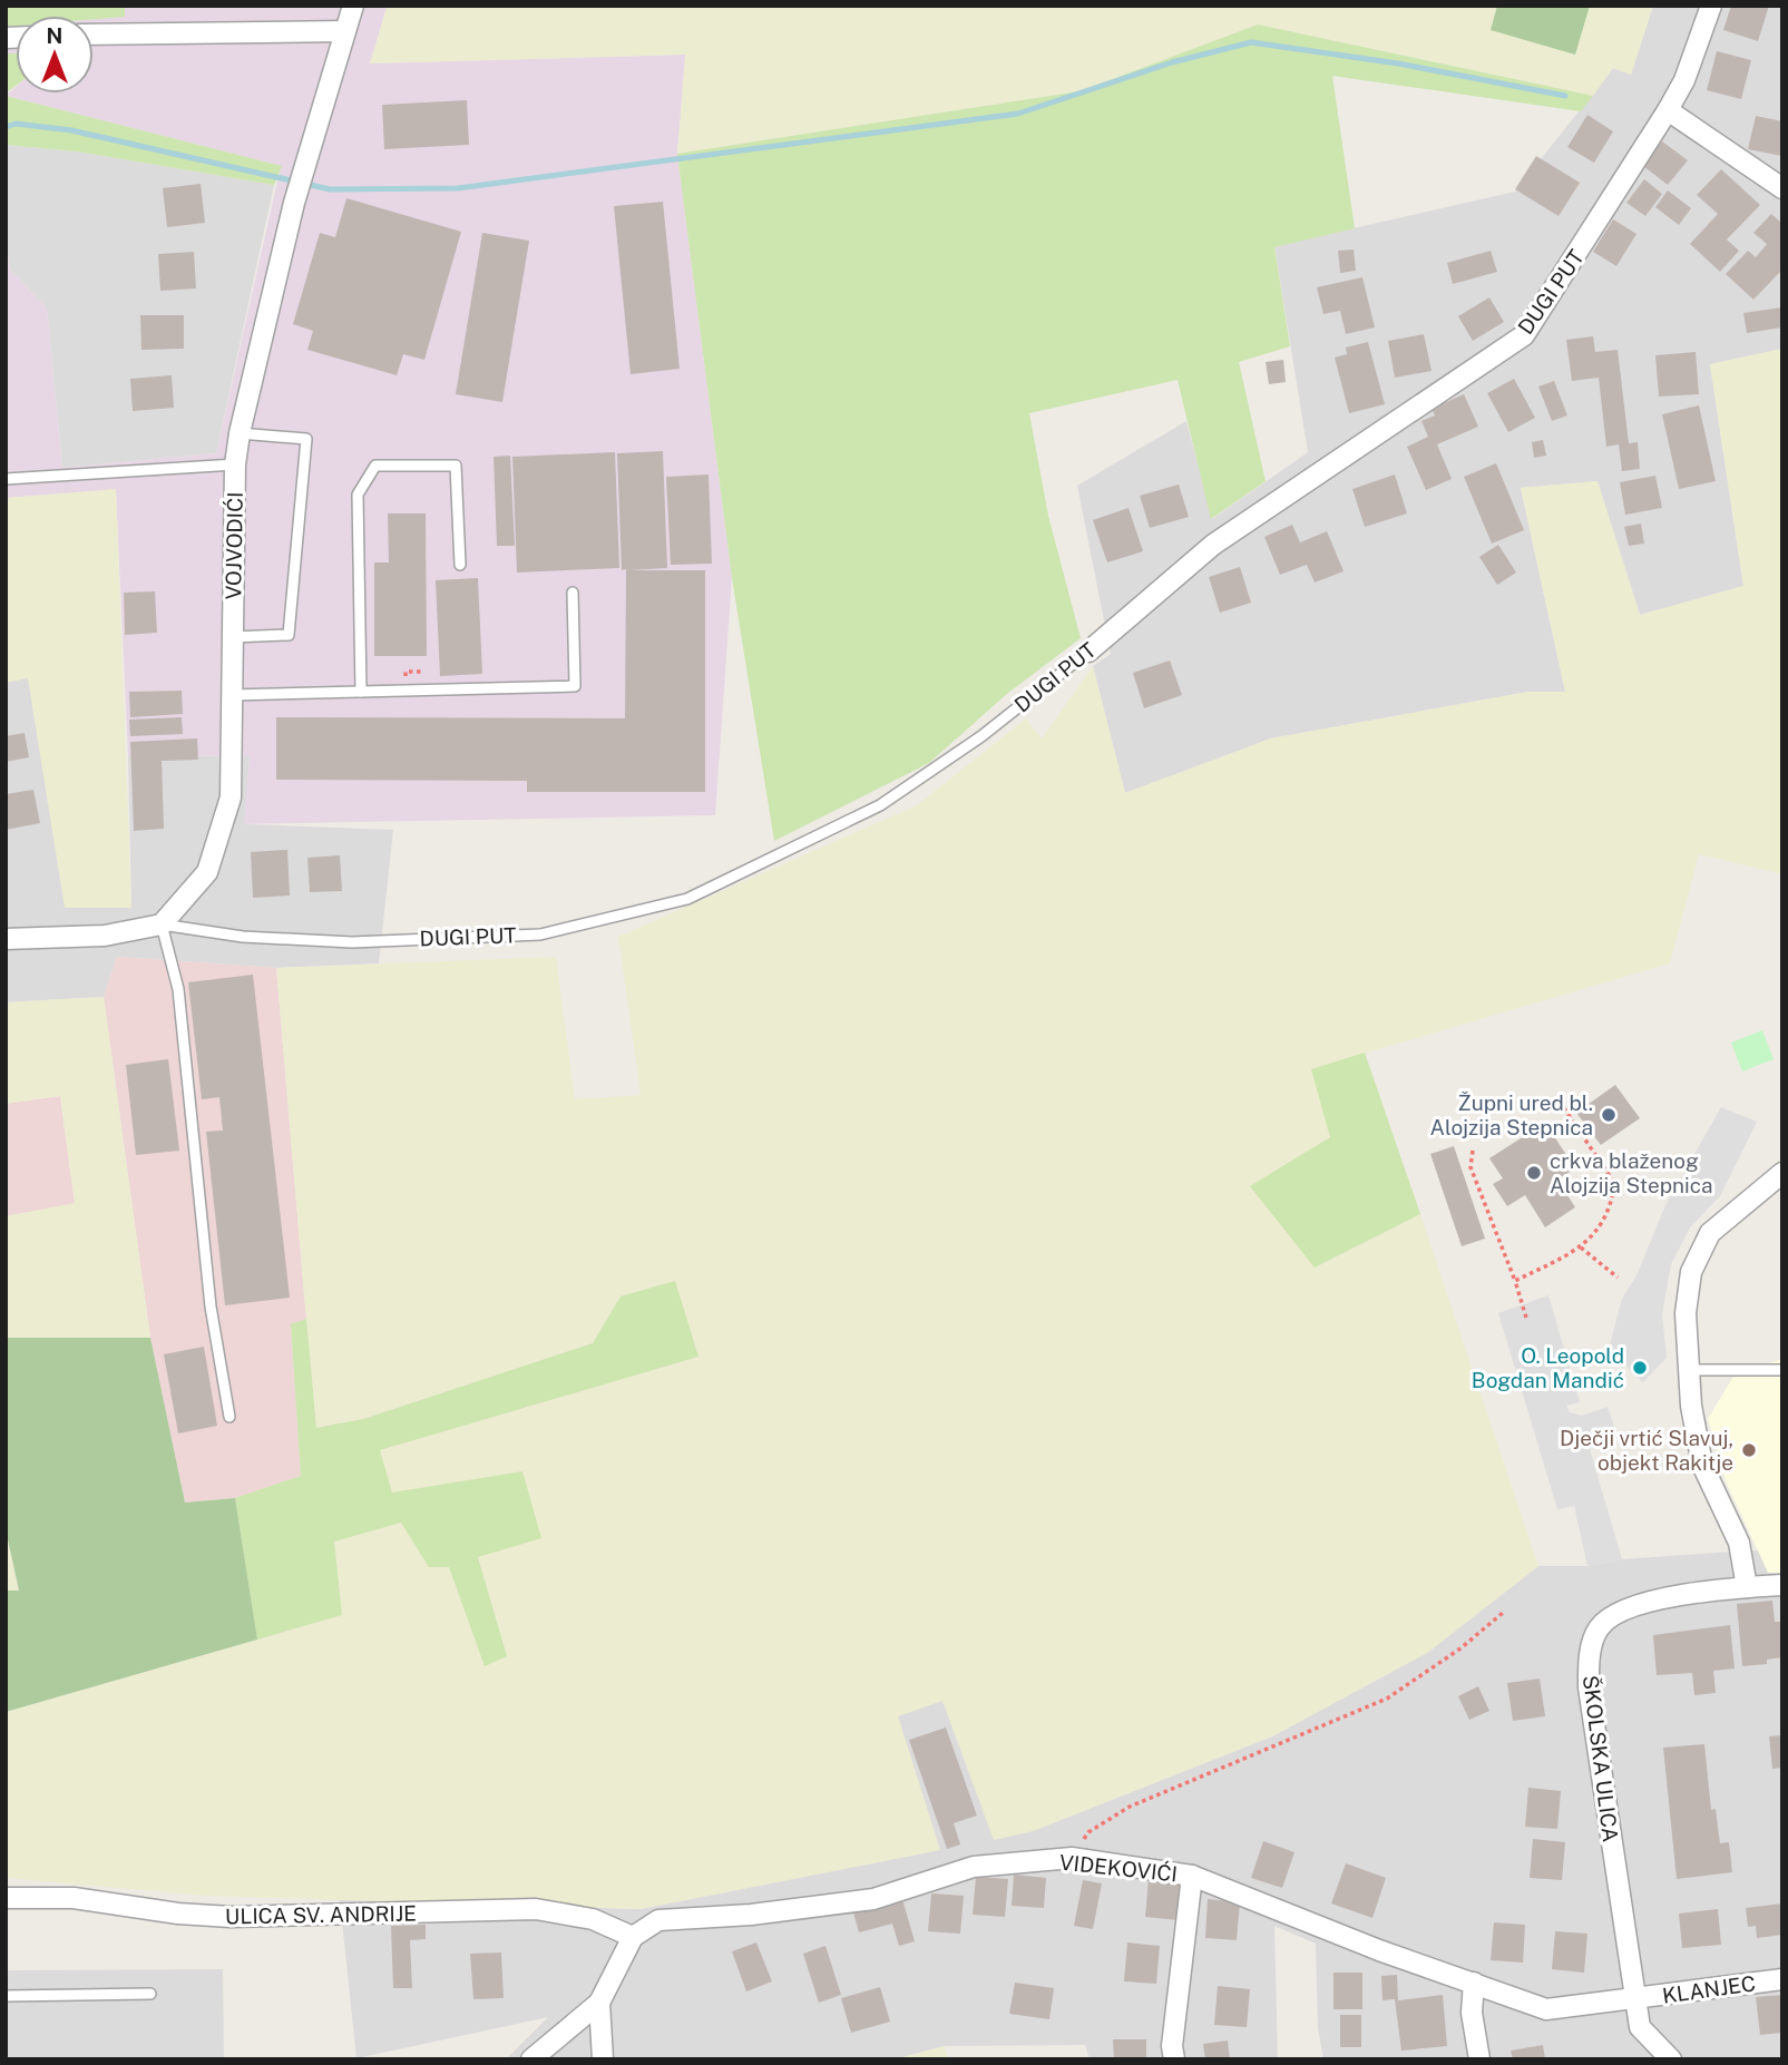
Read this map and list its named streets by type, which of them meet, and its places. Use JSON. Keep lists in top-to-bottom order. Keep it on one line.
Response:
{"streets":{"street":["DUGI PUT","VOJVODIĆI","ŠKOLSKA ULICA","VIDEKOVIĆI","ULICA SV. ANDRIJE","KLANJEC"]},"crossings":[["DUGI PUT","VOJVODIĆI"],["ŠKOLSKA ULICA","VIDEKOVIĆI"],["ŠKOLSKA ULICA","KLANJEC"],["VIDEKOVIĆI","ULICA SV. ANDRIJE"],["VIDEKOVIĆI","KLANJEC"]],"places":["Župni ured bl. Alojzija Stepnica","crkva blaženog Alojzija Stepnica","O. Leopold Bogdan Mandić","Dječji vrtić Slavuj, objekt Rakitje"],"north":"top"}
